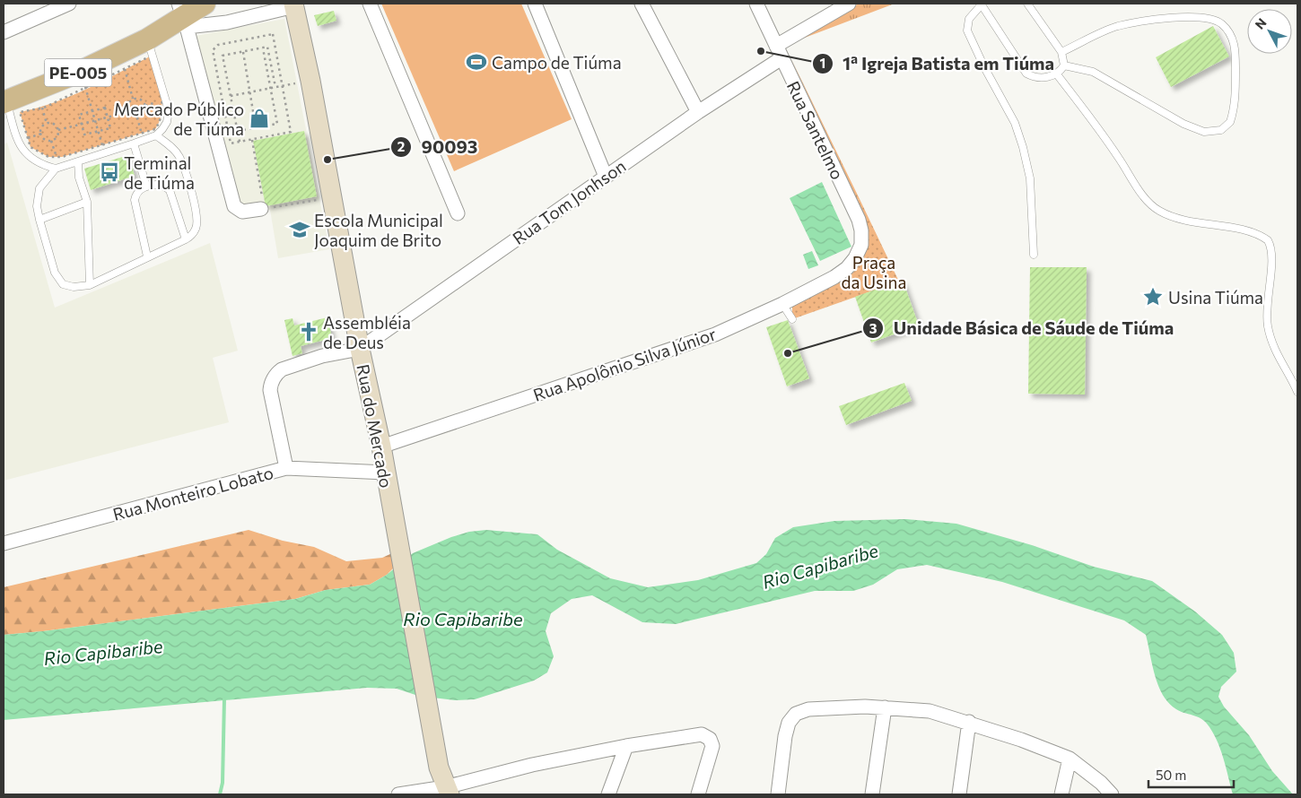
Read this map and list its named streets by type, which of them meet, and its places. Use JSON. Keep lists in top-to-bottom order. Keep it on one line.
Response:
{"streets":{"main road":["PE-005","Rua do Mercado"],"street":["Rua Santelmo","Rua Tom Jonhson","Rua Apolônio Silva Júnior","Rua Monteiro Lobato"]},"crossings":[["Rua Santelmo","Rua Tom Jonhson"],["Rua Santelmo","Rua Apolônio Silva Júnior"],["Rua Tom Jonhson","Rua do Mercado"],["Rua Apolônio Silva Júnior","Rua do Mercado"],["Rua do Mercado","Rua Monteiro Lobato"]],"water":["Rio Capibaribe"],"parks":["Praça da Usina"],"places":{"other":["1ª Igreja Batista em Tiúma","90093","Unidade Básica de Sáude de Tiúma"],"sports":["Campo de Tiúma"],"shop":["Mercado Público de Tiúma"],"bus stop":["Terminal de Tiúma"],"school or university":["Escola Municipal Joaquim de Brito"],"place":["Usina Tiúma"],"church":["Assembléia de Deus"]},"scale_bar":"50 m","north":"top left"}
